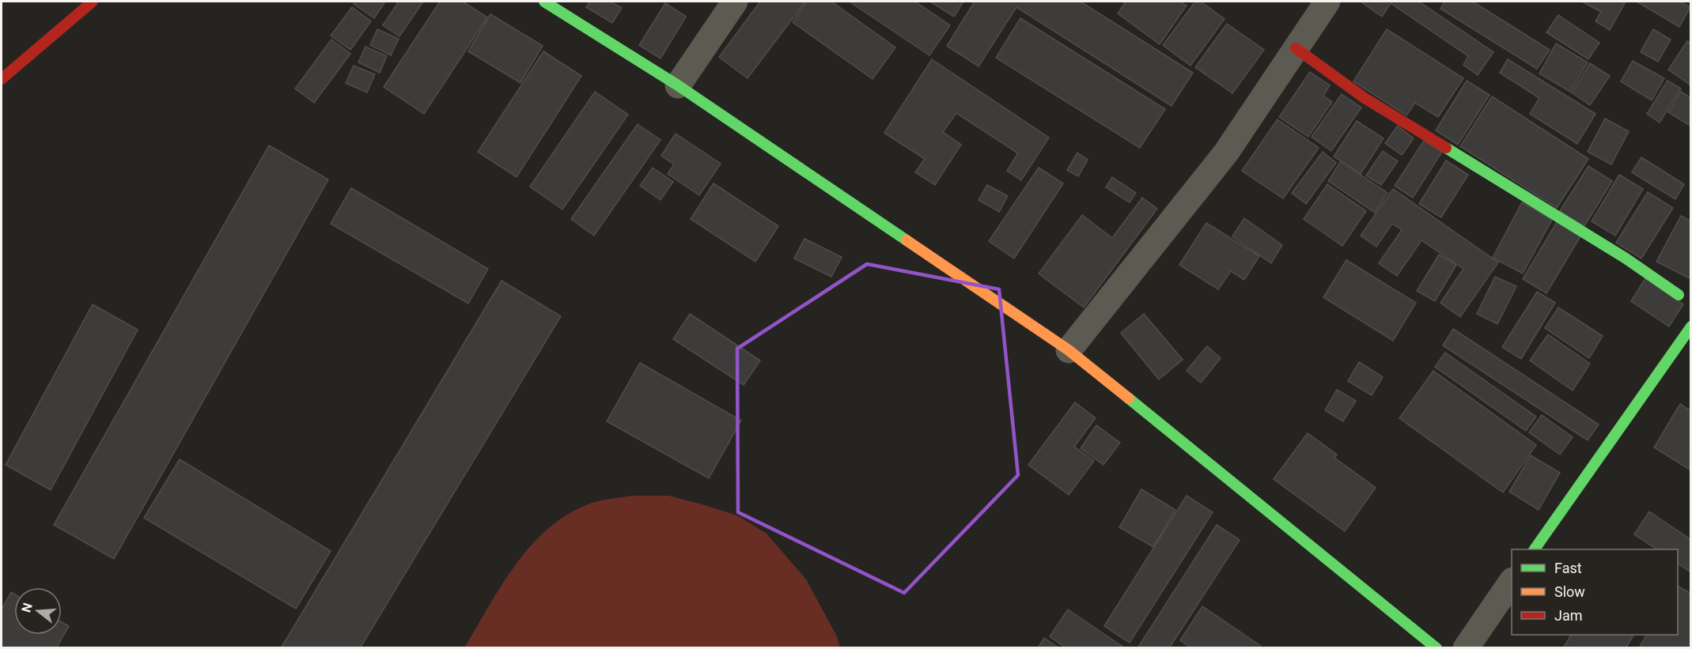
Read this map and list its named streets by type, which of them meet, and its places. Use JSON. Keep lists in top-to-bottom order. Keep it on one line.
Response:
{"legend":["Fast","Slow","Jam"],"north":"left"}
